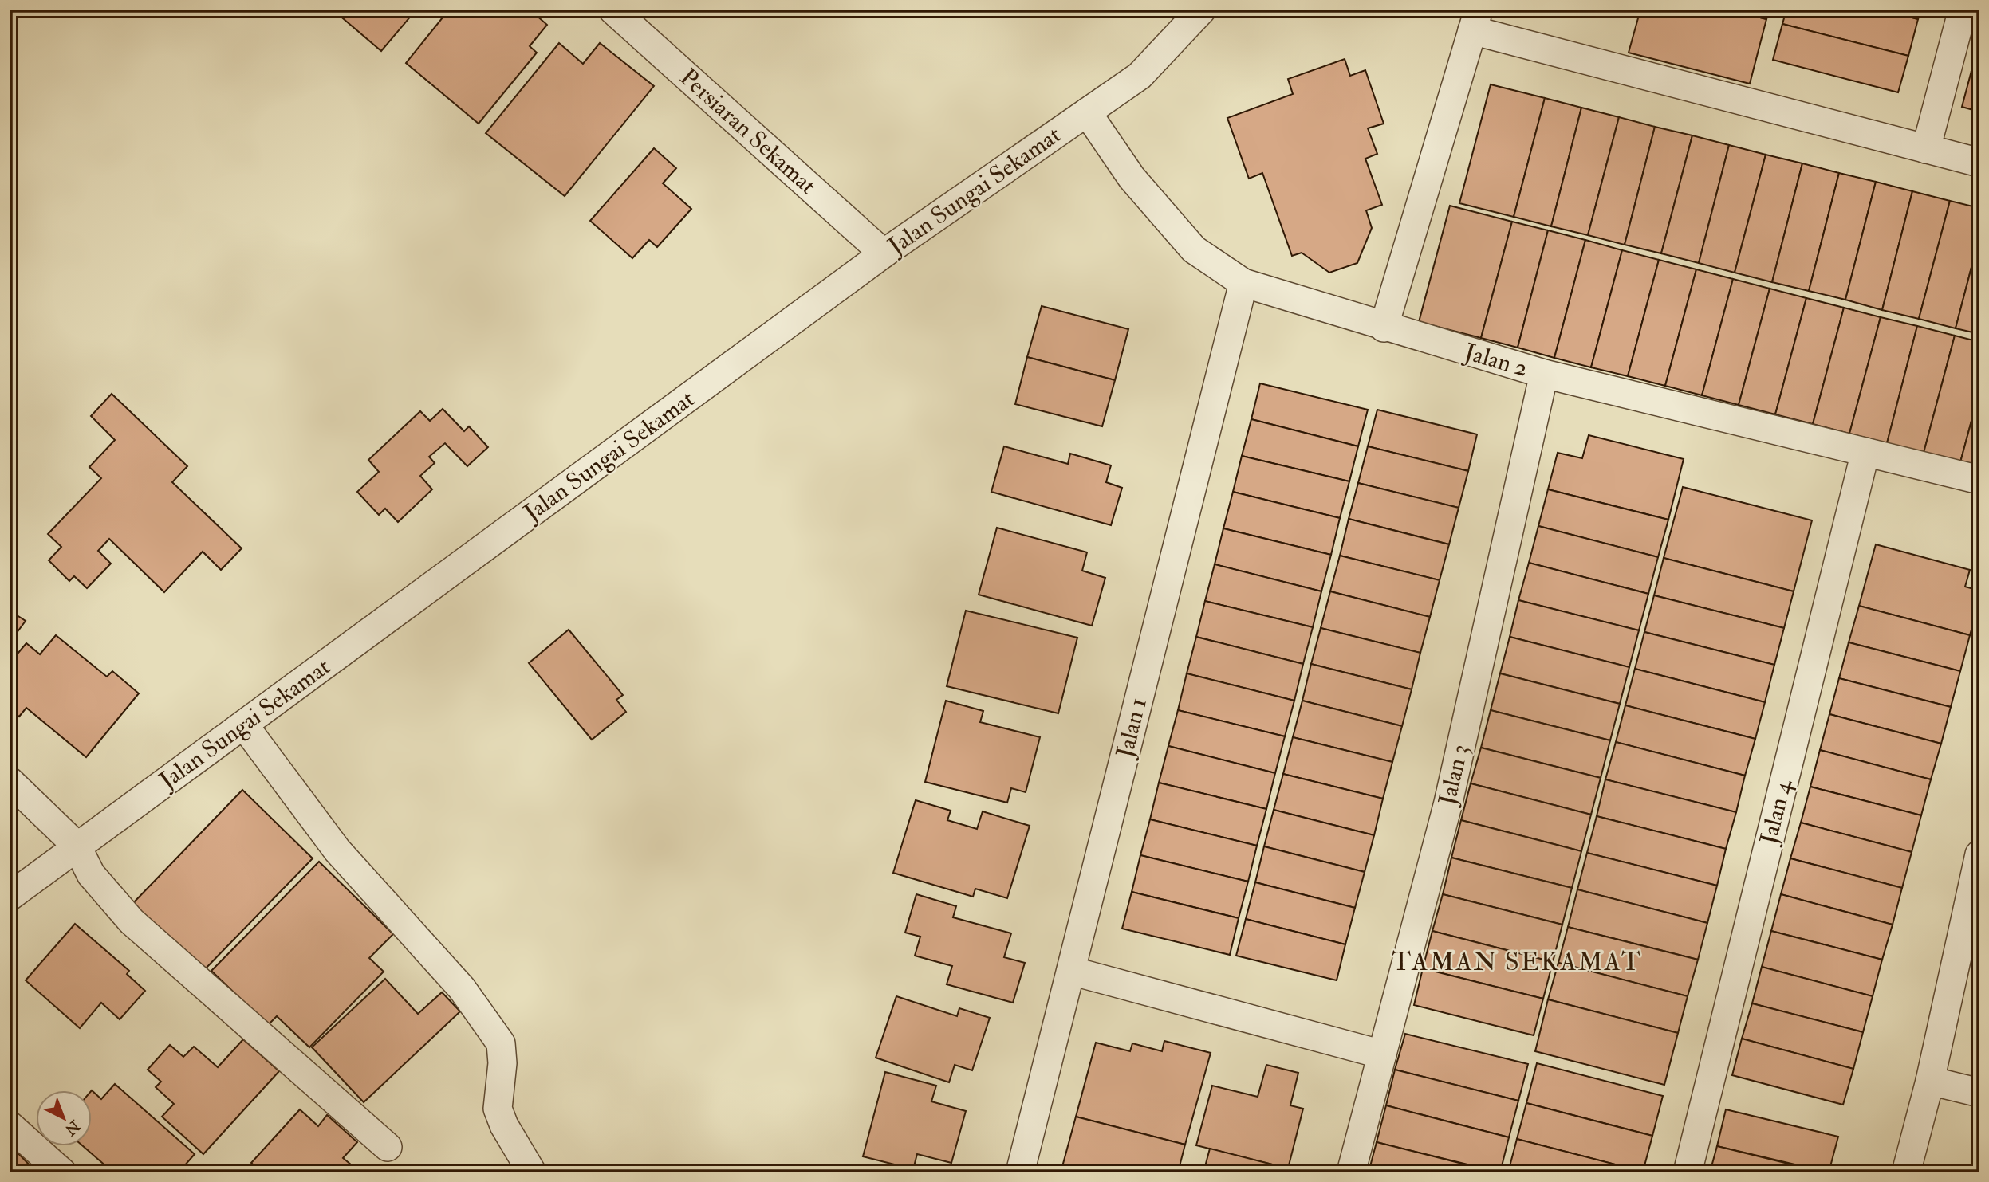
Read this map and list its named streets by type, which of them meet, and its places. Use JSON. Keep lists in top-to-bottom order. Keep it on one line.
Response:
{"streets":{"street":["Persiaran Sekamat","Jalan Sungai Sekamat","Jalan 2","Jalan 1","Jalan 3","Jalan 4"]},"crossings":[["Persiaran Sekamat","Jalan Sungai Sekamat"],["Jalan Sungai Sekamat","Jalan 2"],["Jalan 2","Jalan 1"],["Jalan 2","Jalan 3"],["Jalan 2","Jalan 4"]],"districts":["TAMAN SEKAMAT"],"north":"bottom right"}
